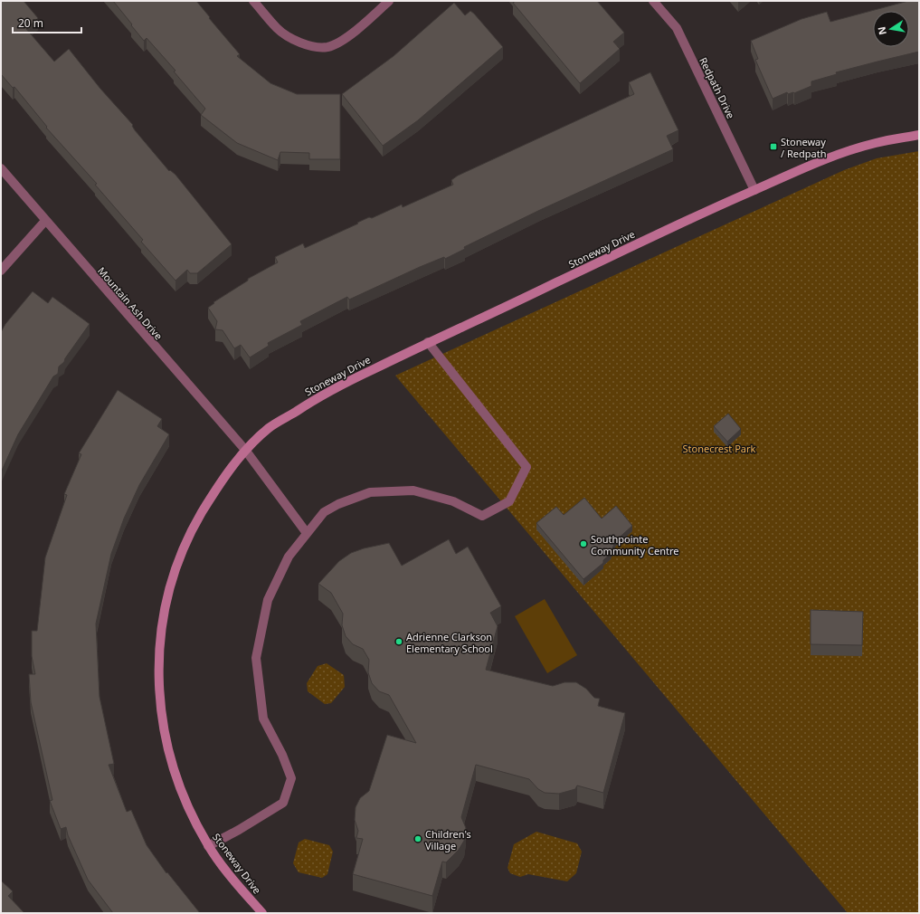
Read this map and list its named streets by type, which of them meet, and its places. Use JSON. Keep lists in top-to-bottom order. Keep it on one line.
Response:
{"streets":{"street":["Redpath Drive","Stoneway Drive","Mountain Ash Drive"]},"crossings":[["Redpath Drive","Stoneway Drive"],["Stoneway Drive","Mountain Ash Drive"]],"parks":["Stonecrest Park"],"places":{"transit":["Stoneway / Redpath"],"other":["Southpointe Community Centre","Adrienne Clarkson Elementary School","Children's Village"]},"scale_bar":"20 m","north":"left"}
